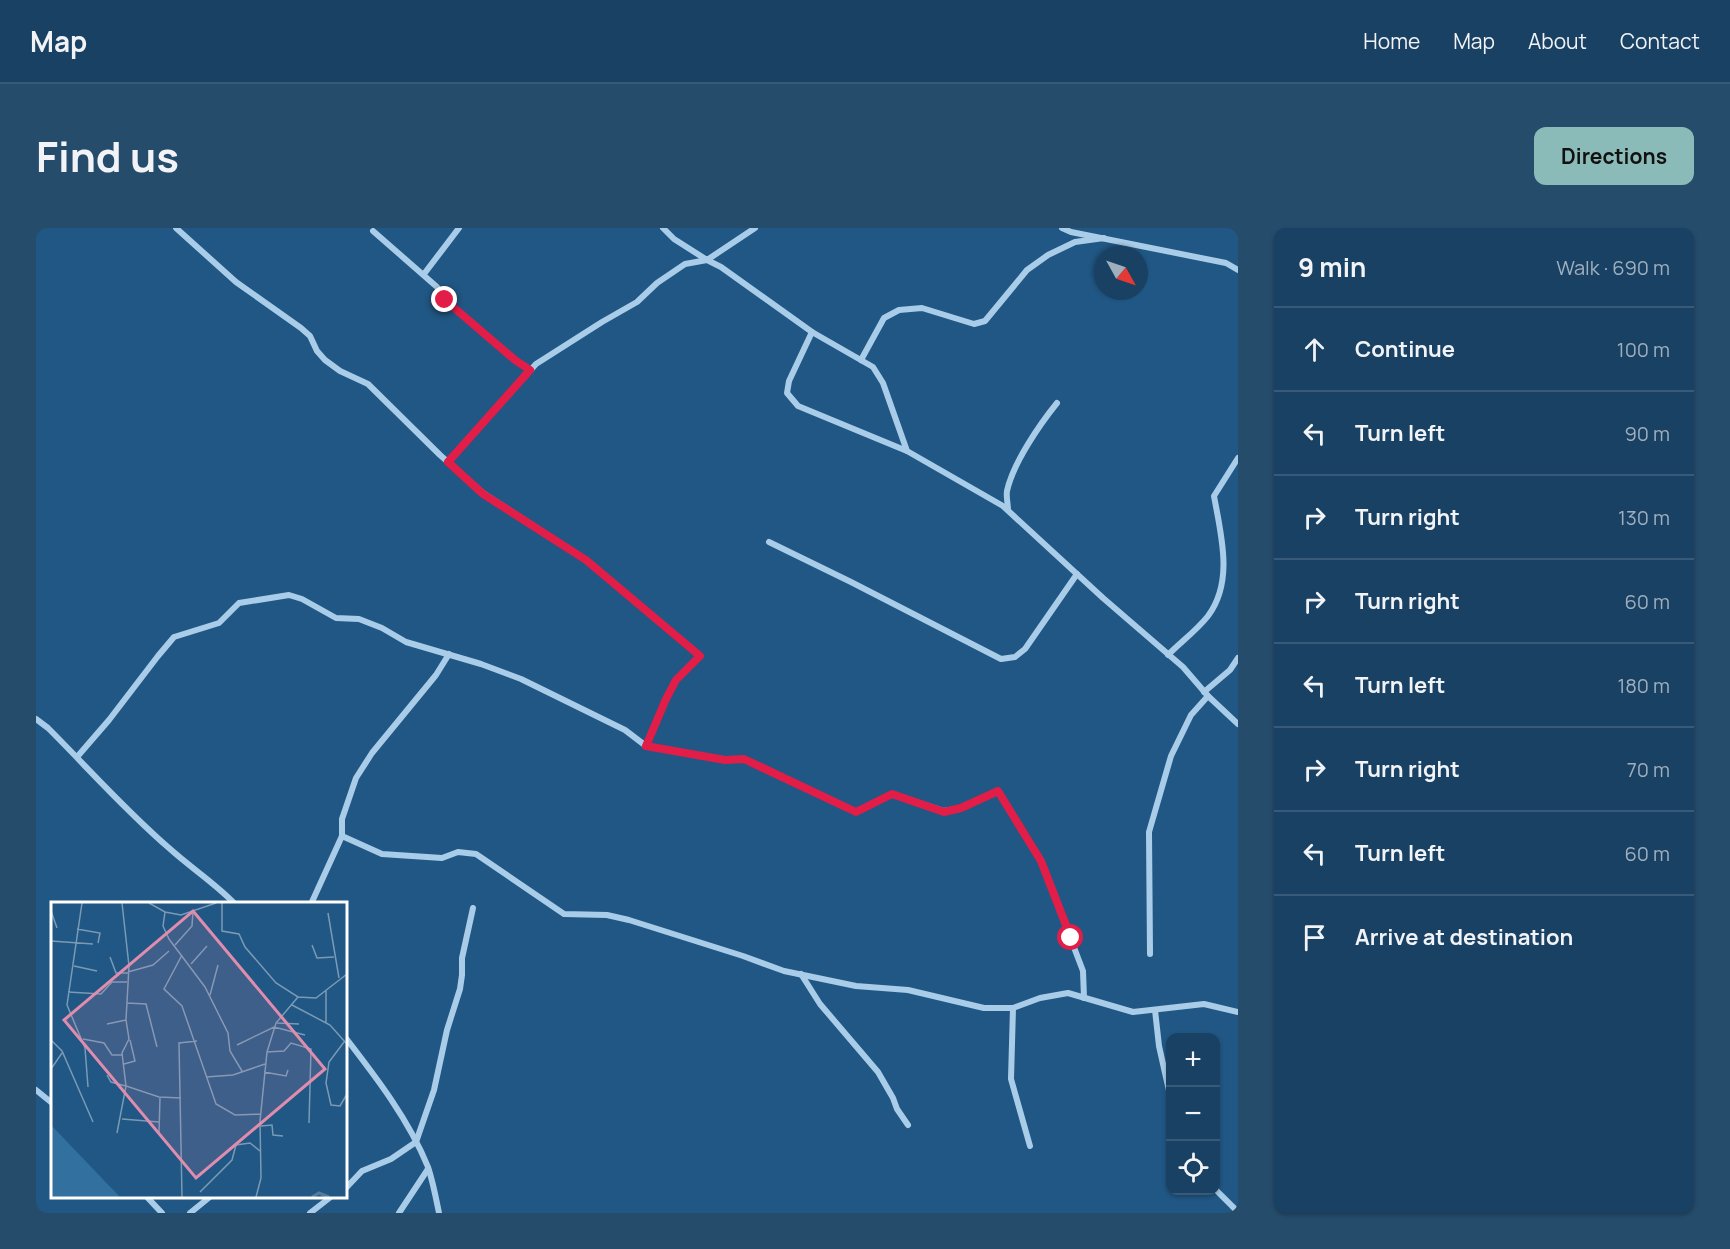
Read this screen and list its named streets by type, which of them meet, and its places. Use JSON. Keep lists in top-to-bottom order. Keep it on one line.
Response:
{"north":"bottom right","page":{"header":"Map","nav":["Home","Map","About","Contact"],"title":"Find us","buttons":"Directions","heading":["9 min","Walk · 690 m"],"list":[["Continue","100 m"],["Turn left","90 m"],["Turn right","130 m"],["Turn right","60 m"],["Turn left","180 m"],["Turn right","70 m"],["Turn left","60 m"],"Arrive at destination"],"map_buttons":["+","−"]}}
